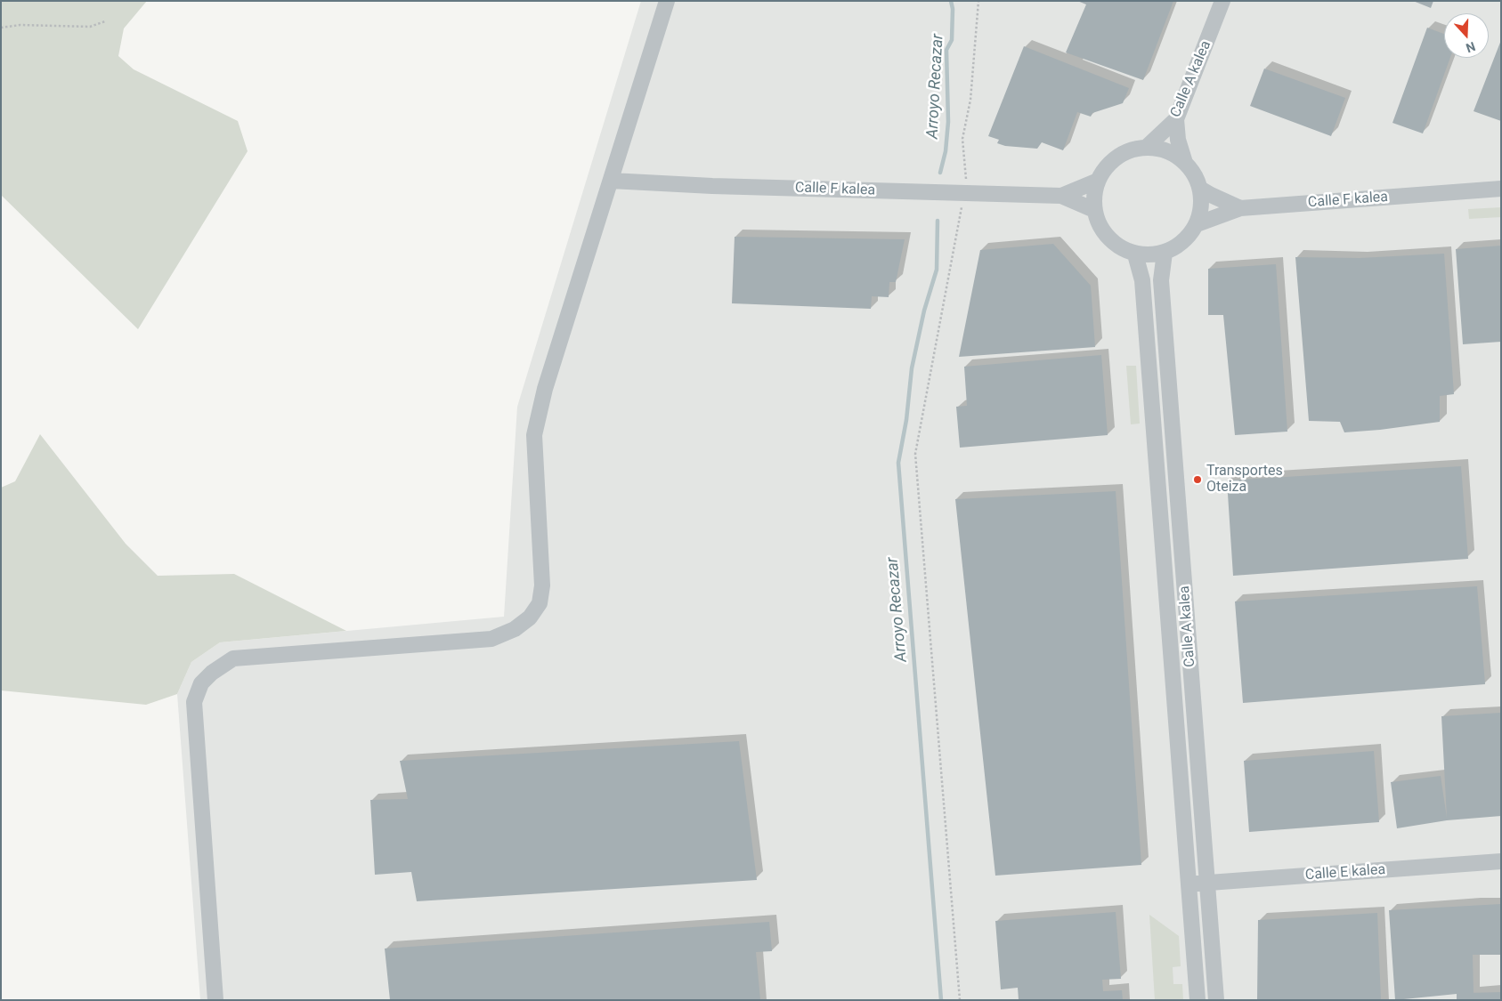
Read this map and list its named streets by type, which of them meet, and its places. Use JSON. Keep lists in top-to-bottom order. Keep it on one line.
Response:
{"streets":{"street":["Calle A kalea","Calle F kalea","Calle E kalea"]},"crossings":[["Calle A kalea","Calle F kalea"],["Calle A kalea","Calle E kalea"]],"water":["Arroyo Recazar"],"places":["Transportes Oteiza"],"north":"bottom"}
